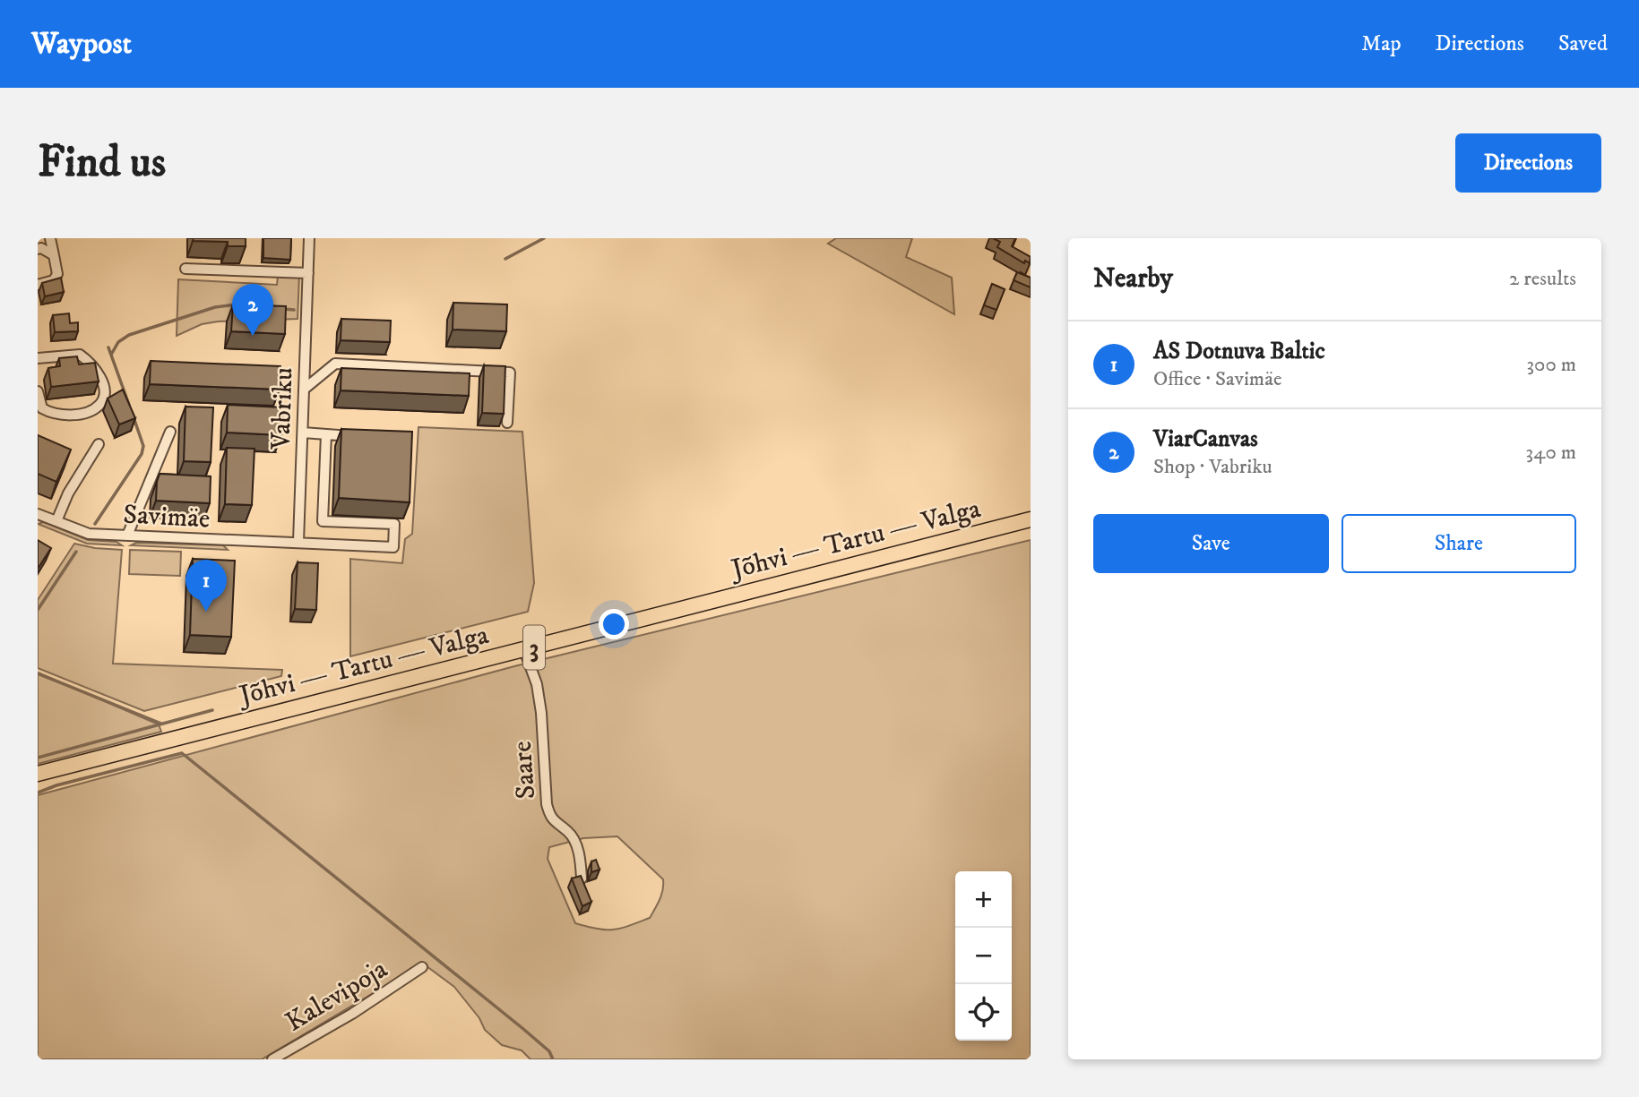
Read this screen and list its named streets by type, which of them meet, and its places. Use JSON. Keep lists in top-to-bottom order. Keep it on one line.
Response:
{"streets":{"highway":["Jõhvi — Tartu — Valga","3"],"street":["Vabriku","Savimäe","Saare","Kalevipoja"]},"crossings":[["Vabriku","Savimäe"],["Jõhvi — Tartu — Valga","Saare"]],"page":{"header":"Waypost","nav":["Map","Directions","Saved"],"buttons":["Directions",["Save","Share"]],"title":"Find us","heading":["Nearby","2 results"],"pins":["2","1"],"list":[{"mark":"1","name":"AS Dotnuva Baltic","note":"Office · Savimäe","value":"300 m"},{"mark":"2","name":"ViarCanvas","note":"Shop · Vabriku","value":"340 m"}],"map_buttons":["+","−"]}}
